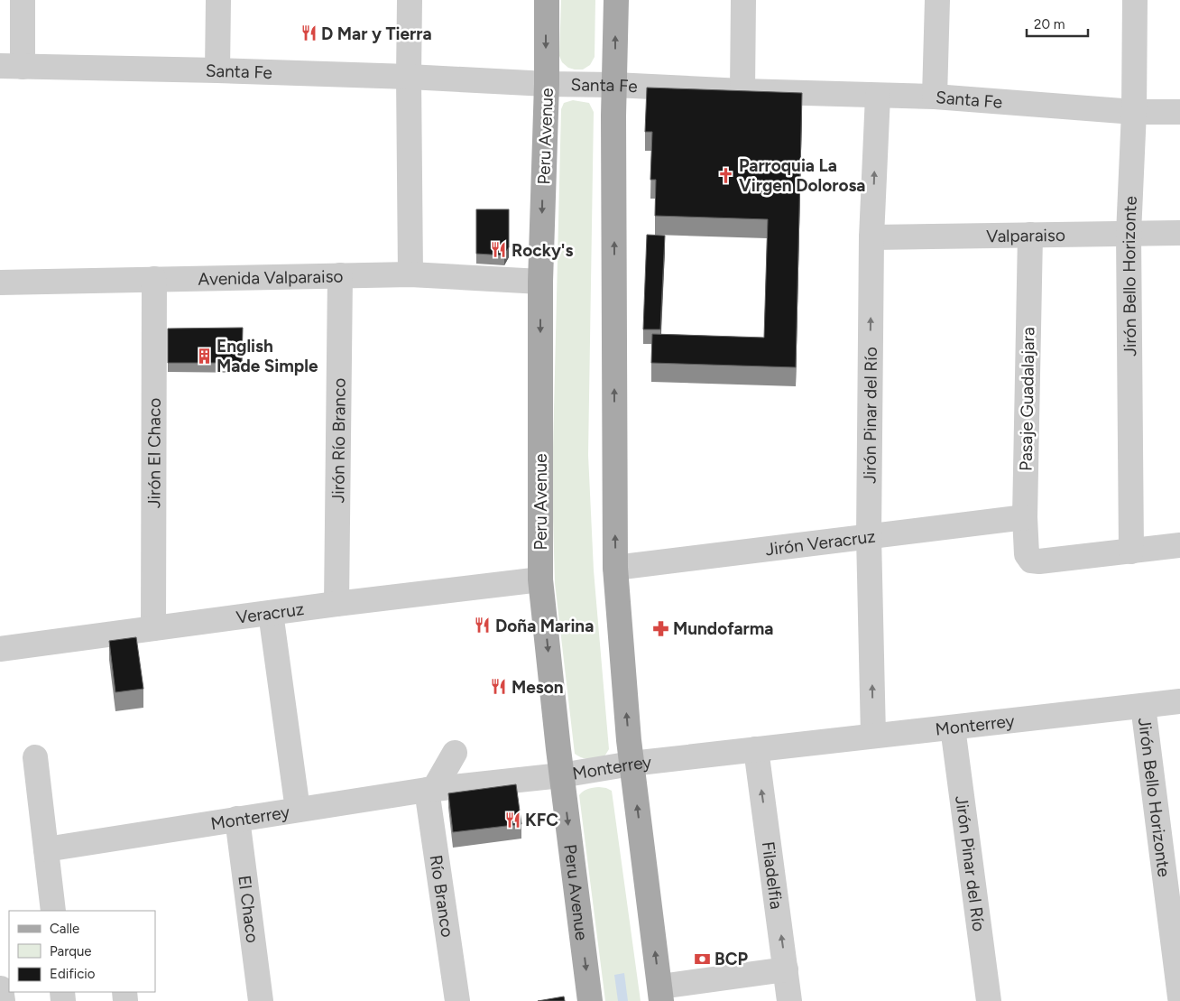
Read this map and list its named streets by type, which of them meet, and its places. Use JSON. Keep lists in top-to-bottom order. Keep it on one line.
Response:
{"streets":{"main road":["Peru Avenue"],"street":["Santa Fe","Valparaiso","Jirón Bello Horizonte","Avenida Valparaiso","Pasaje Guadalajara","Jirón Pinar del Río","Jirón Río Branco","Jirón El Chaco","Jirón Veracruz","Veracruz","Monterrey","Filadelfia","Río Branco","El Chaco"]},"crossings":[["Santa Fe","Peru Avenue"],["Santa Fe","Jirón Bello Horizonte"],["Santa Fe","Jirón Pinar del Río"],["Peru Avenue","Avenida Valparaiso"],["Peru Avenue","Veracruz"],["Peru Avenue","Monterrey"],["Valparaiso","Jirón Bello Horizonte"],["Valparaiso","Pasaje Guadalajara"],["Valparaiso","Jirón Pinar del Río"],["Jirón Bello Horizonte","Pasaje Guadalajara"],["Jirón Bello Horizonte","Monterrey"],["Avenida Valparaiso","Jirón Río Branco"],["Avenida Valparaiso","Jirón El Chaco"],["Pasaje Guadalajara","Jirón Veracruz"],["Jirón Pinar del Río","Jirón Veracruz"],["Jirón Pinar del Río","Monterrey"],["Jirón Río Branco","Veracruz"],["Jirón El Chaco","Veracruz"],["Monterrey","Filadelfia"],["Monterrey","Río Branco"],["Monterrey","El Chaco"]],"one_way":["Jirón Pinar del Río","Filadelfia"],"places":{"restaurant":["D Mar y Tierra","Rocky's","Doña Marina","Meson","KFC"],"church":["Parroquia La Virgen Dolorosa"],"building":["English Made Simple"],"pharmacy":["Mundofarma"],"bank":["BCP"]},"legend":["Calle","Parque","Edificio"],"scale_bar":"20 m"}
